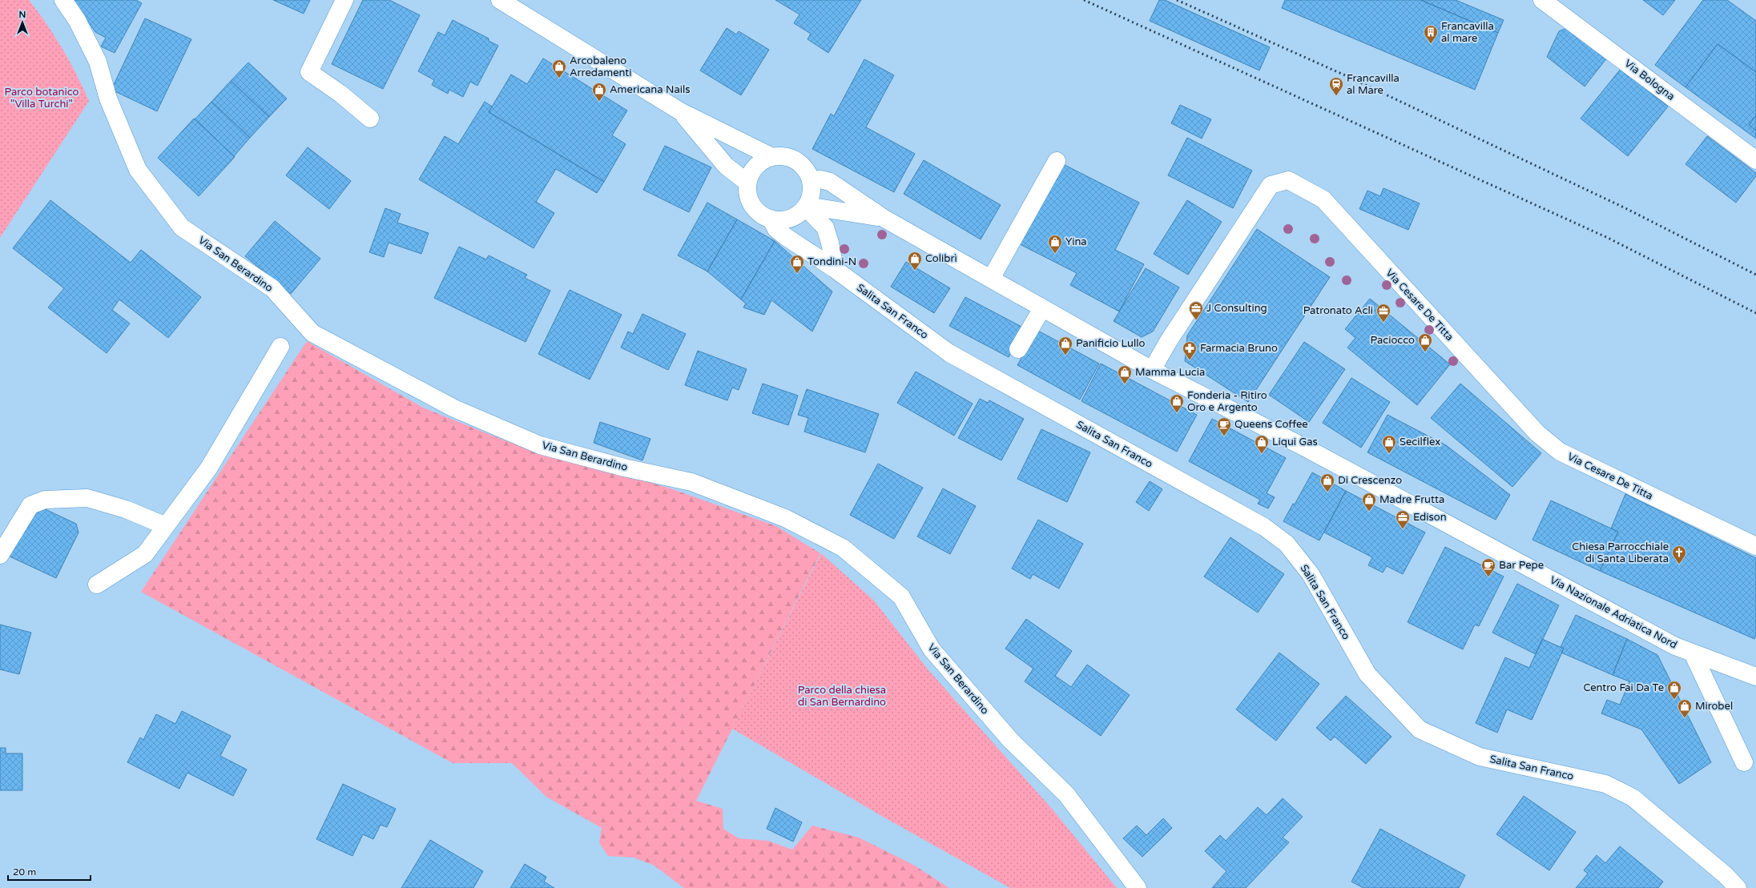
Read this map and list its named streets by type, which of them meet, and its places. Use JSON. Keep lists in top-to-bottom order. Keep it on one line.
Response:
{"streets":{"main road":["Via Bologna","Via San Berardino","Via Cesare De Titta","Salita San Franco","Via Nazionale Adriatica Nord"]},"crossings":[["Via Cesare De Titta","Via Nazionale Adriatica Nord"],["Salita San Franco","Via Nazionale Adriatica Nord"]],"parks":["Parco botanico \"Villa Turchi\"","Parco della chiesa di San Bernardino"],"places":{"building":["Francavilla al mare"],"shop":["Arcobaleno Arredamenti","Americana Nails","Yina","Colibrì","Tondini-N","Paciocco","Panificio Lullo","Mamma Lucia","Fonderia - Ritiro Oro e Argento","Liqui Gas","Secilflex","Di Crescenzo","Madre Frutta","Centro Fai Da Te","Mirobel"],"station":["Francavilla al Mare"],"office":["J Consulting","Patronato Acli","Edison"],"pharmacy":["Farmacia Bruno"],"cafe":["Queens Coffee","Bar Pepe"],"church":["Chiesa Parrocchiale di Santa Liberata"]},"scale_bar":"20 m","north":"top"}
